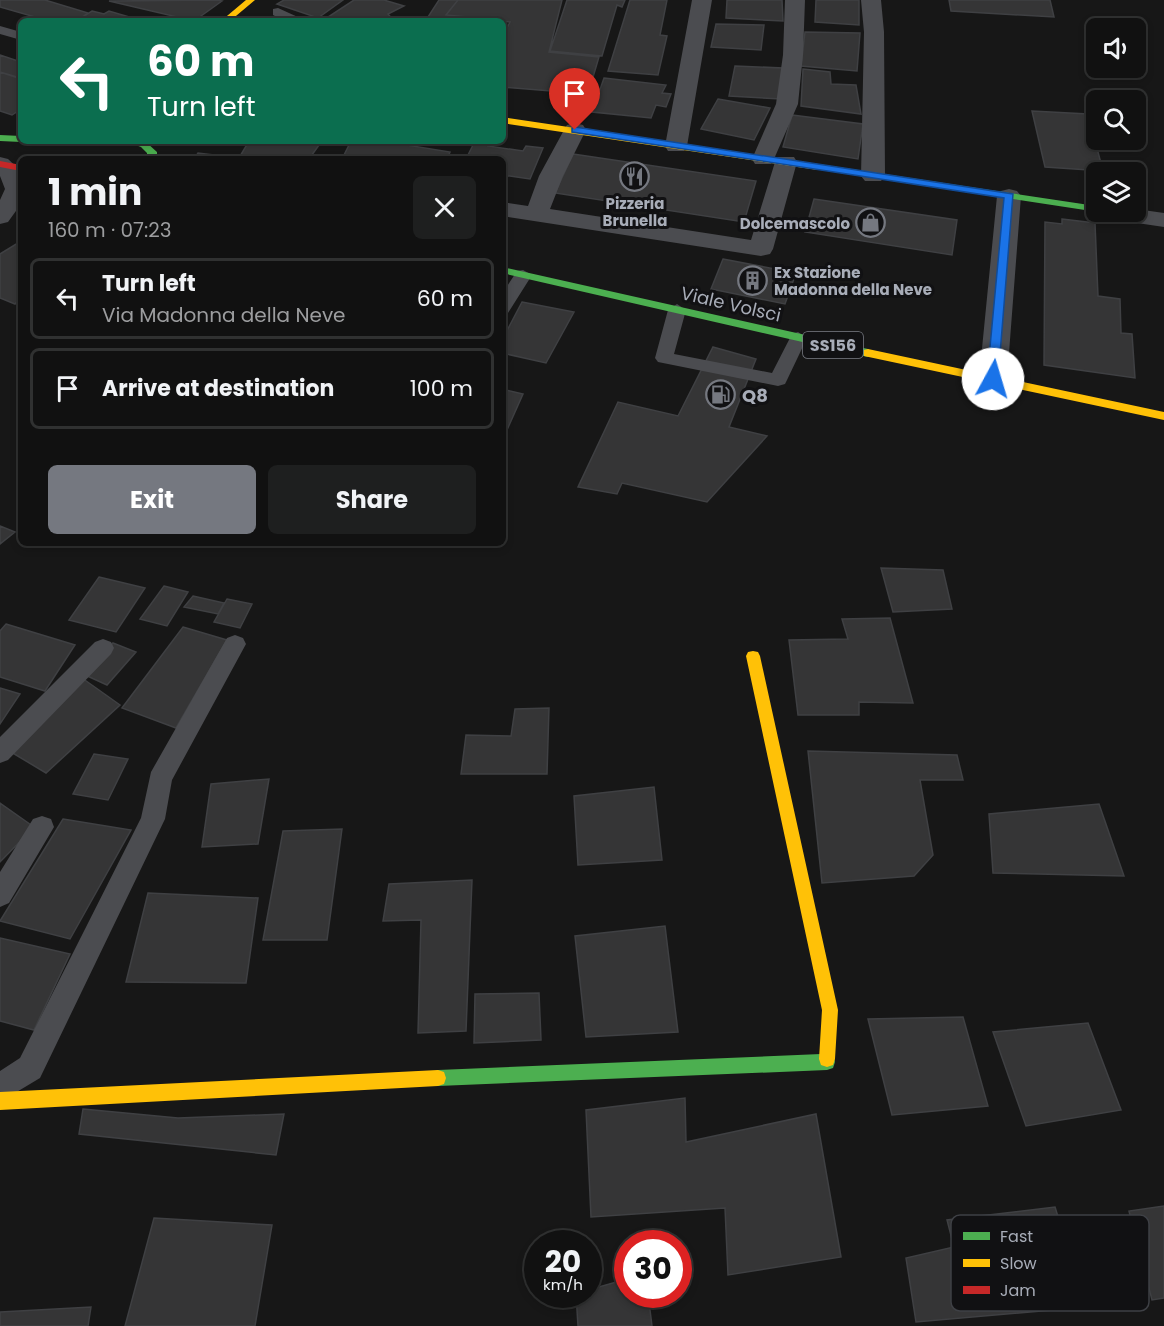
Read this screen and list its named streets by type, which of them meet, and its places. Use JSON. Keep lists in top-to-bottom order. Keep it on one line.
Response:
{"streets":{"street":["Viale Volsci","SS156"]},"places":{"restaurant":["Pizzeria Brunella"],"shop":["Dolcemascolo"],"building":["Ex Stazione Madonna della Neve"],"fuel station":["Q8"]},"legend":["Fast","Slow","Jam"],"page":{"turn":["60 m","Turn left"],"heading":["1 min","160 m · 07:23"],"list":[{"name":"Turn left","note":"Via Madonna della Neve","value":"60 m"},{"name":"Arrive at destination","value":"100 m"}],"buttons":["Exit","Share"],"speed":"20 km/h","limit":"30"}}
